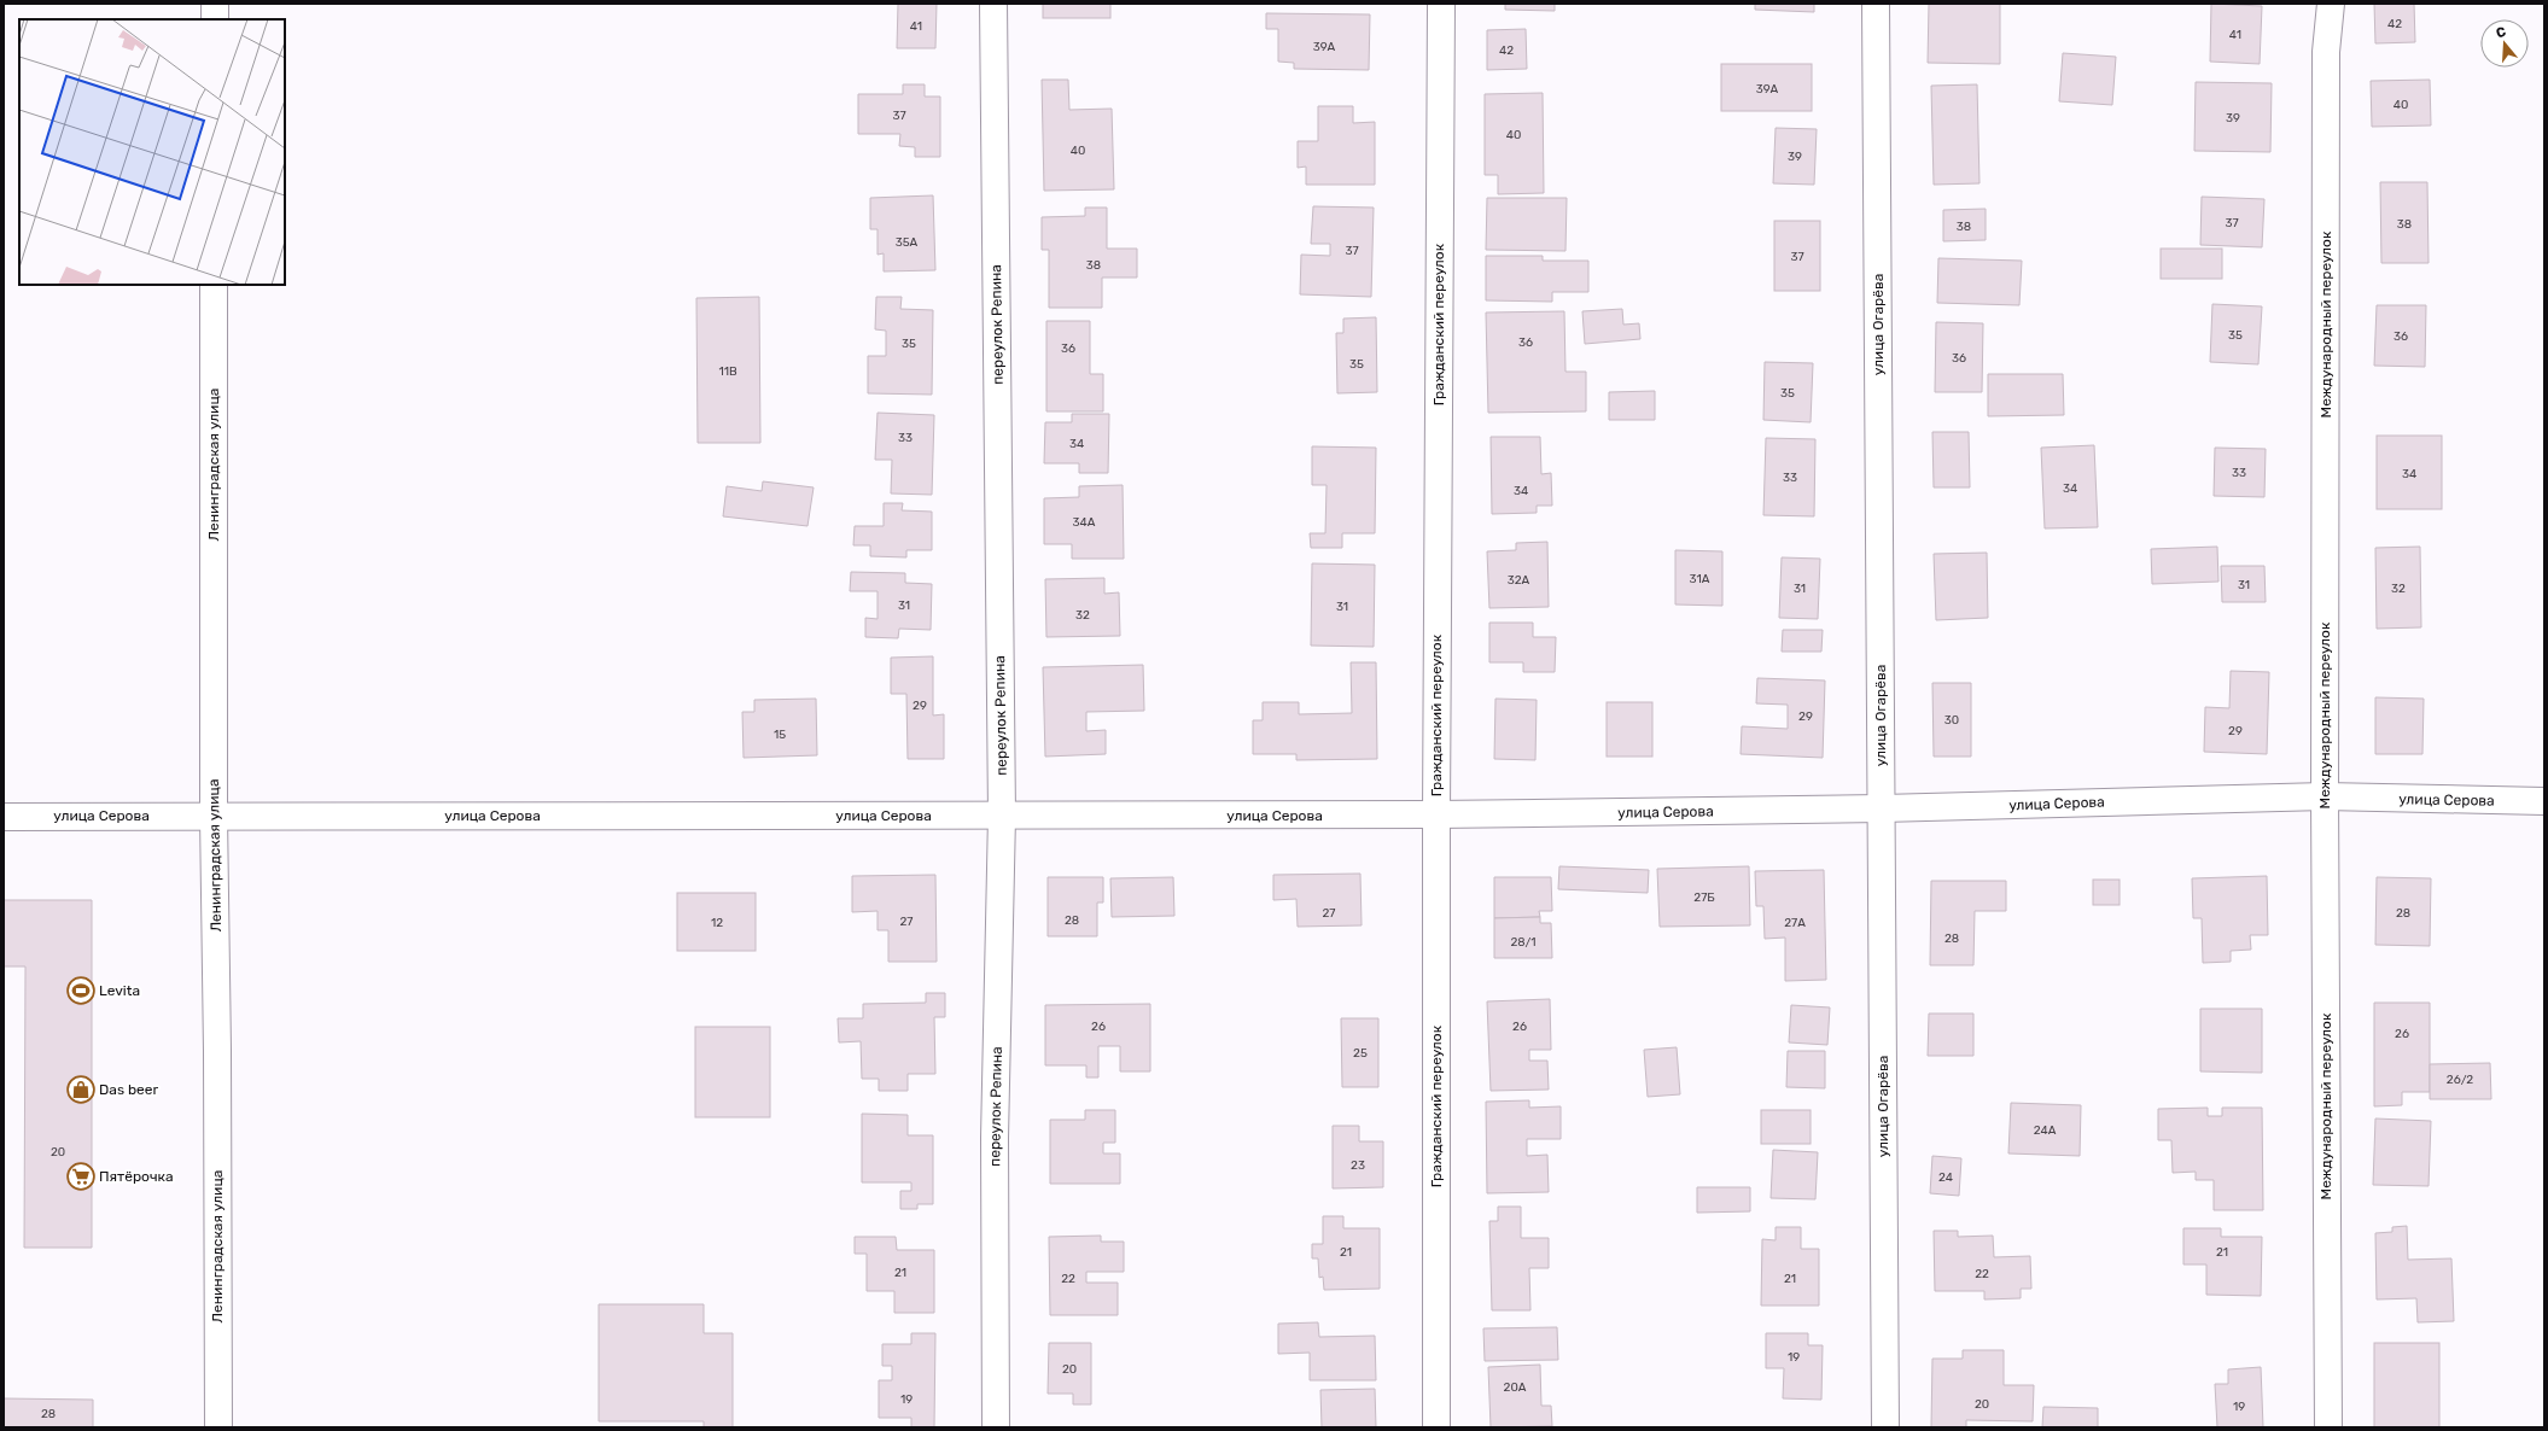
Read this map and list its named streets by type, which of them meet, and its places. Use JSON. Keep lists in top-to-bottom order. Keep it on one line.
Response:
{"streets":{"street":["переулок Репина","Гражданский переулок","улица Огарёва","Международный переулок","Ленинградская улица","улица Серова"]},"crossings":[["переулок Репина","улица Серова"],["Гражданский переулок","улица Серова"],["улица Огарёва","улица Серова"],["Международный переулок","улица Серова"],["Ленинградская улица","улица Серова"]],"places":{"sports":["Levita"],"shop":["Das beer"],"supermarket":["Пятёрочка"]},"house_numbers":["42","41","41","39А","42","39А","40","37","39","40","40","39","37","38","38","35А","37","37","38","35","36","36","35","36","36","35","11В","35","33","34","33","34","33","34","34","34А","31А","32А","31","31","32","31","31","32","29","29","30","29","15","27Б","27","28","28","27","12","27А","28","28/1","26","26","26","25","26/2","24А","20","23","24","21","21","21","22","22","21","19","20","20А","19","20","19","28"],"north":"top"}
